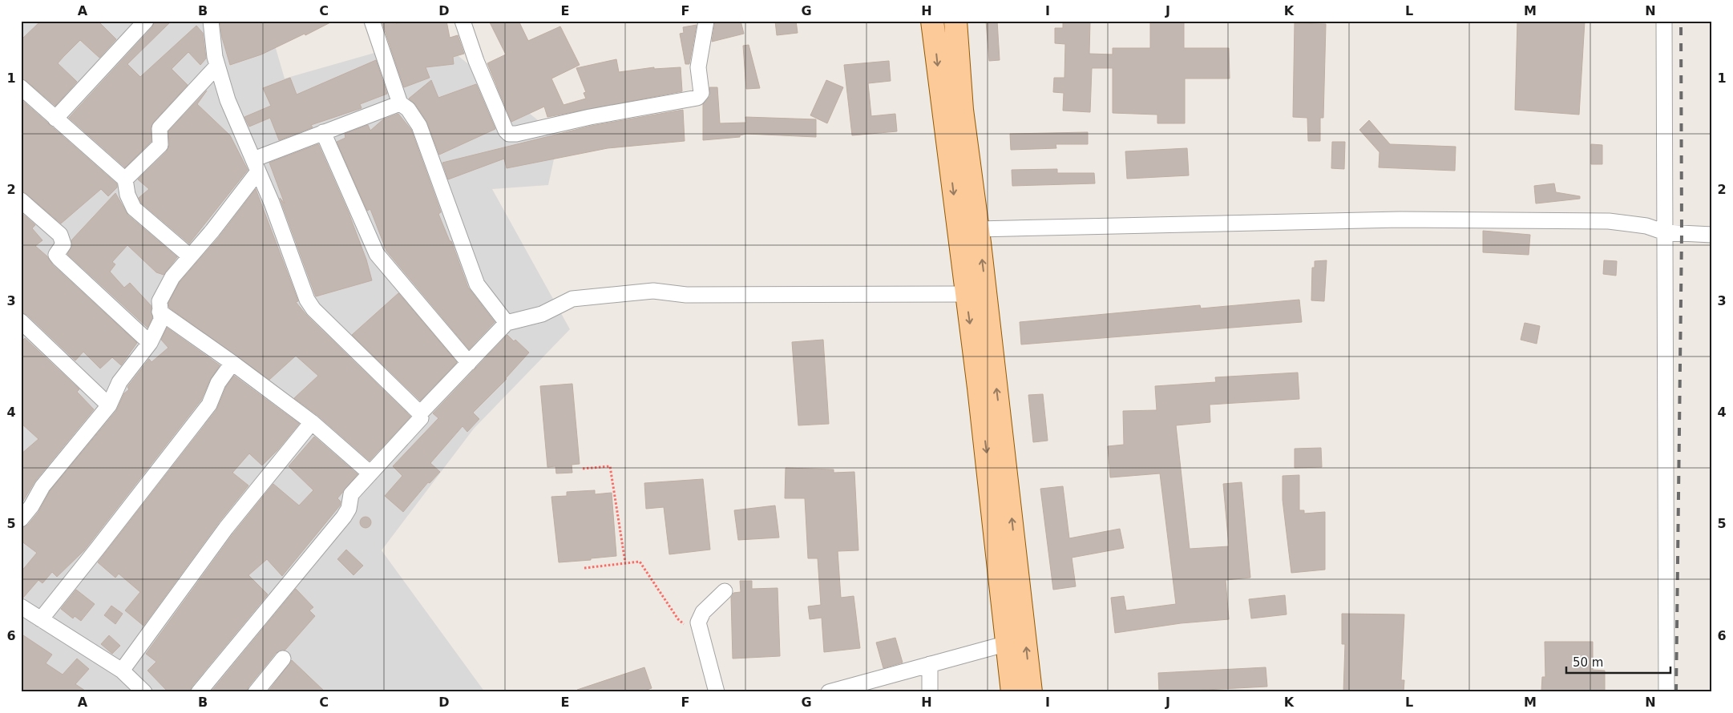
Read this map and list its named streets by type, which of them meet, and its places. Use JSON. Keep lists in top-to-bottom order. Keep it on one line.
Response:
{"scale_bar":"50 m","grid":{"columns":["A","B","C","D","E","F","G","H","I","J","K","L","M","N"],"rows":["1","2","3","4","5","6"]}}
